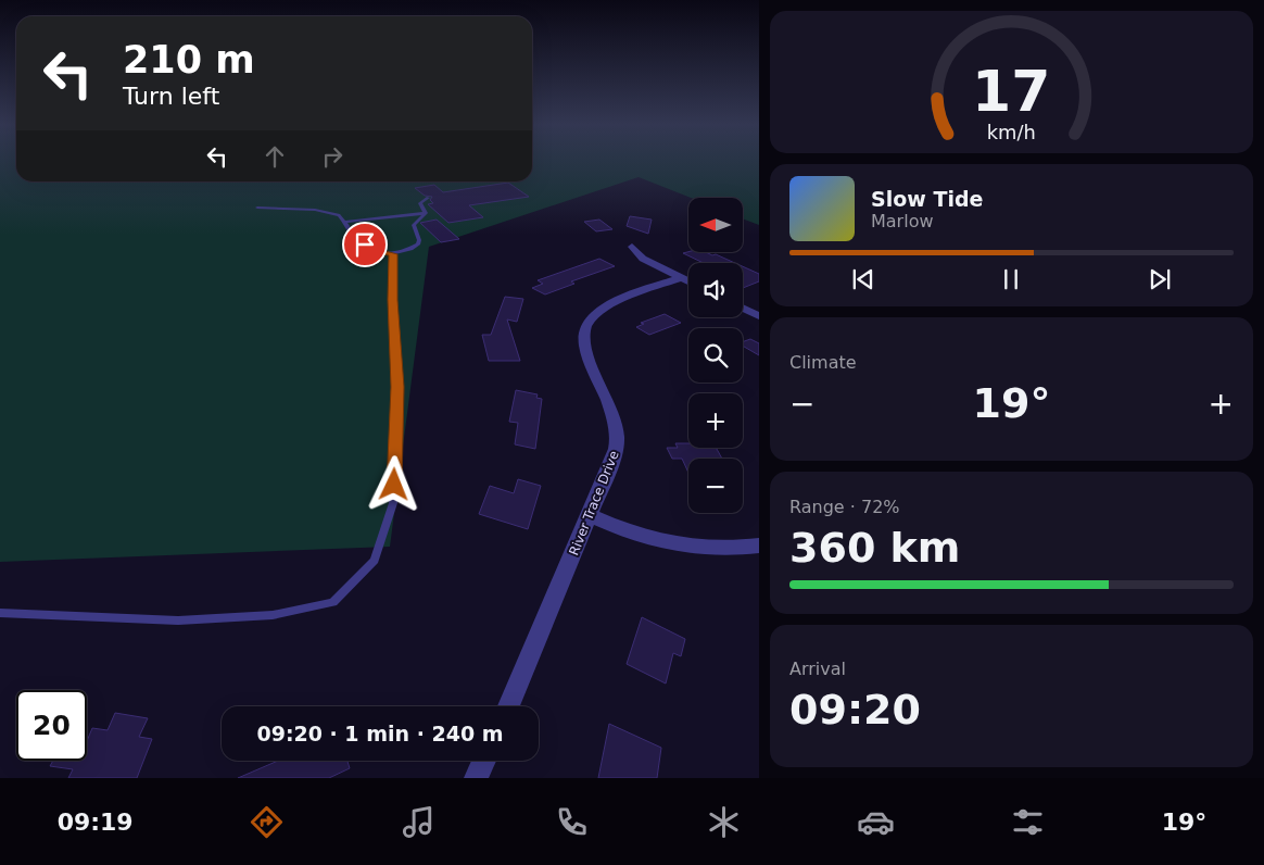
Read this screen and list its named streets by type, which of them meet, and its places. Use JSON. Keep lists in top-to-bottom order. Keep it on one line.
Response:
{"streets":{"street":["River Trace Drive"]},"north":"left","page":{"turn":["210 m","Turn left"],"song":["Slow Tide","Marlow"],"map_buttons":["+","−"],"tile":["Climate",["Range · 72%","360 km"],["Arrival","09:20"]],"heat":["−","19°","+"],"limit":"20","trip":"09:20 · 1 min · 240 m","tabs":["09:19","19°"],"gauge":["17","km/h"]}}
